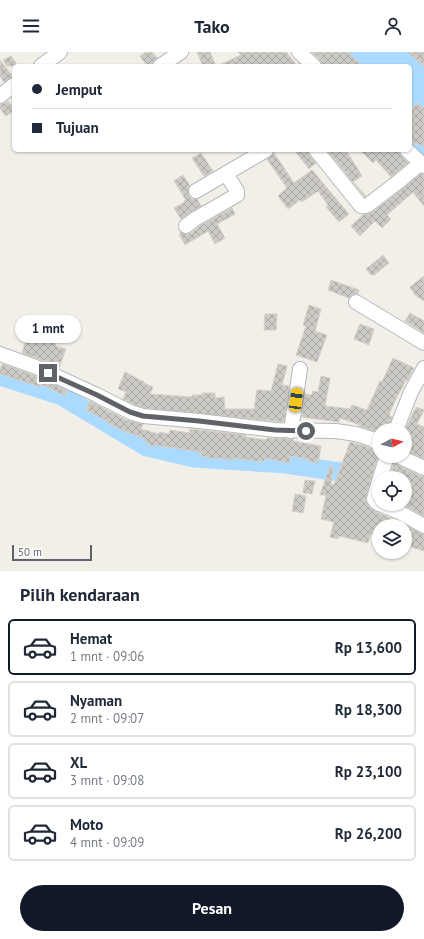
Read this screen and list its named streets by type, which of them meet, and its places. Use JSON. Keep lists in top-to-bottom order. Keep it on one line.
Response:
{"scale_bar":"50 m","north":"right","page":{"header":"Tako","banner":["Jemput","Tujuan"],"bubble":"1 mnt","scale":"50 m","heading":"Pilih kendaraan","list":[{"name":"Hemat","note":"1 mnt · 09:06","value":"Rp 13,600"},{"name":"Nyaman","note":"2 mnt · 09:07","value":"Rp 18,300"},{"name":"XL","note":"3 mnt · 09:08","value":"Rp 23,100"},{"name":"Moto","note":"4 mnt · 09:09","value":"Rp 26,200"}],"buttons":"Pesan"}}
